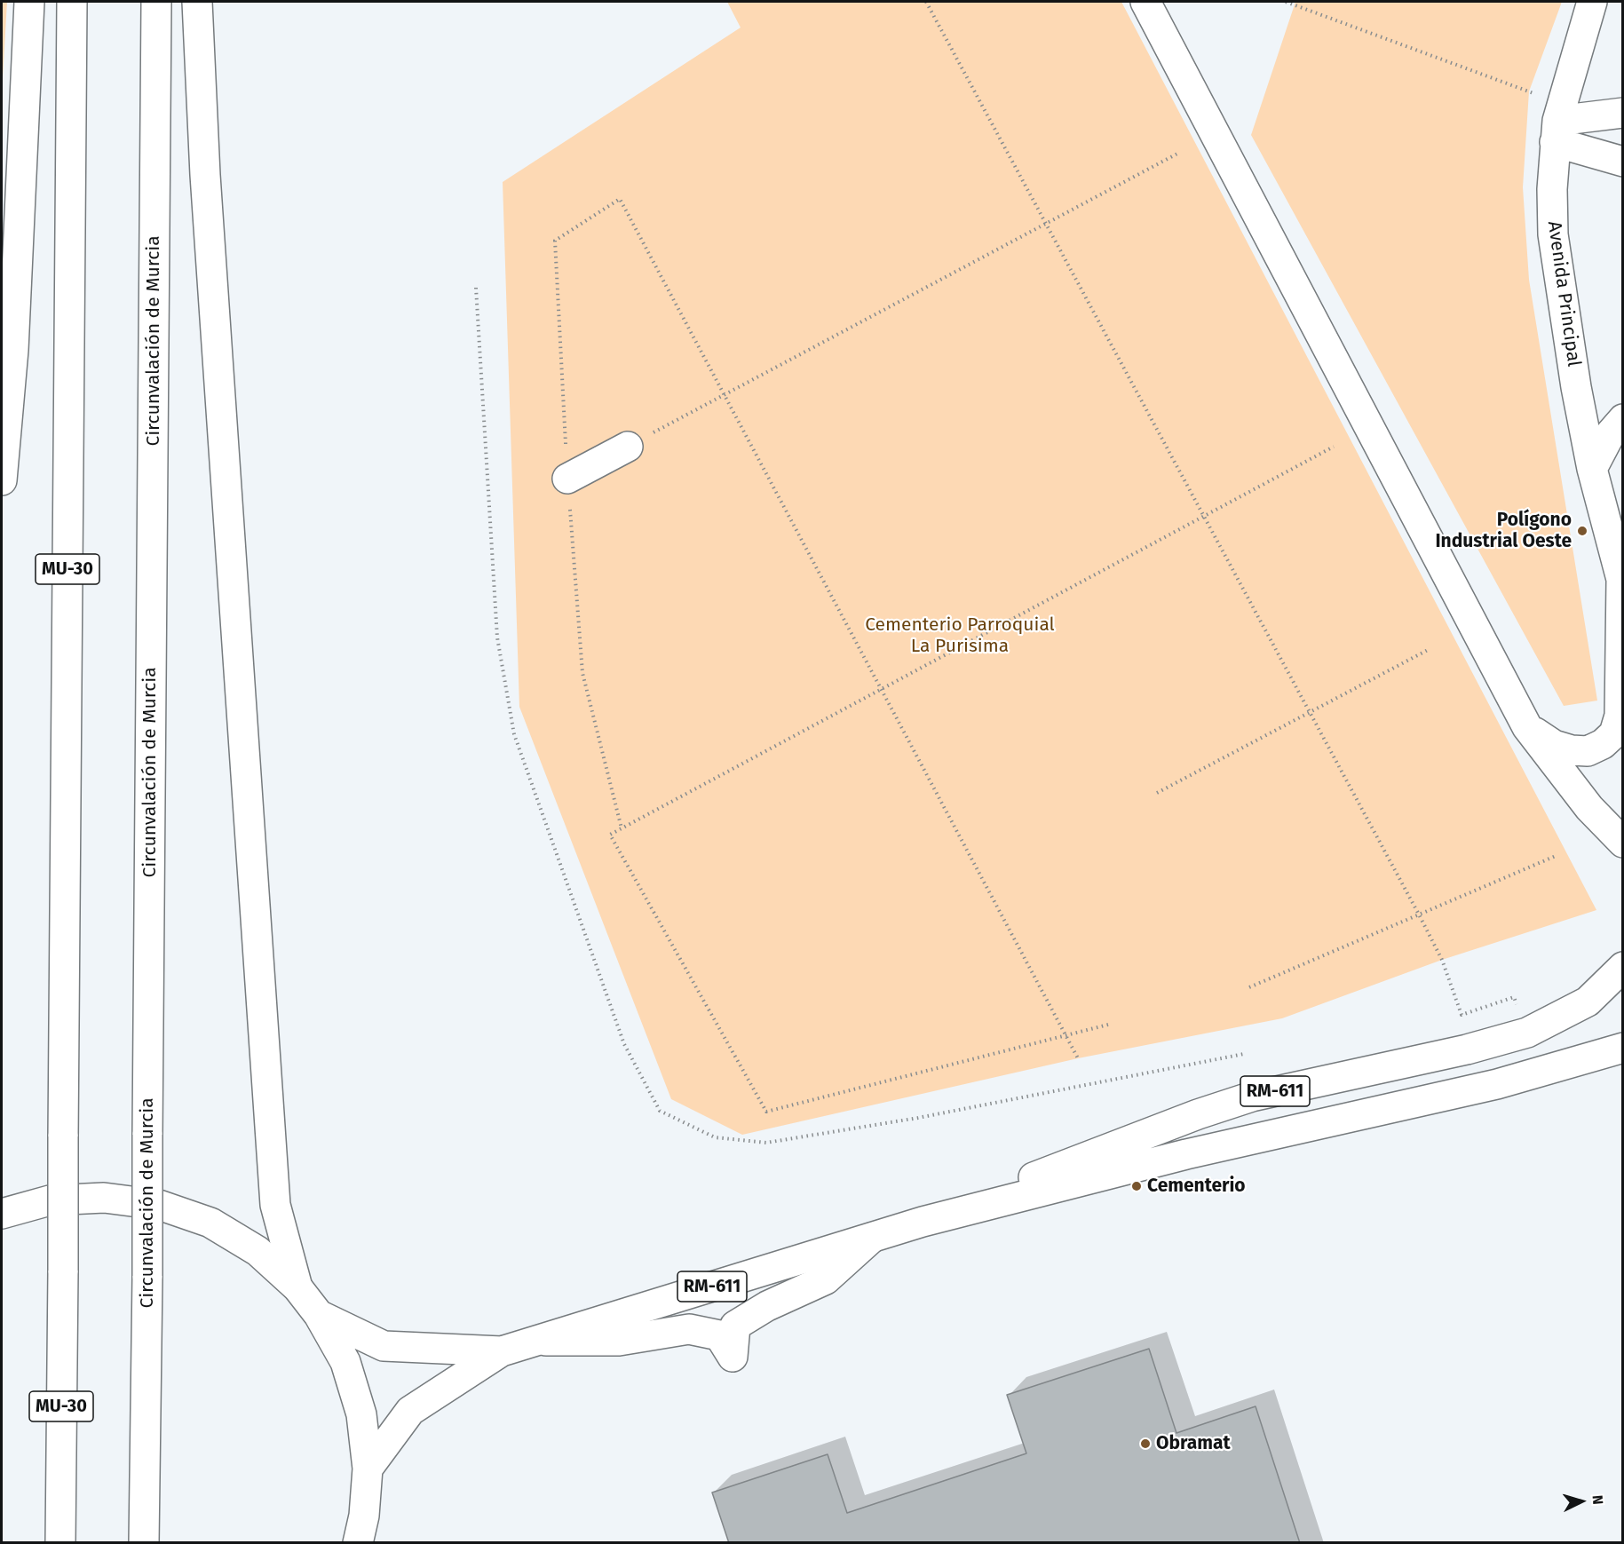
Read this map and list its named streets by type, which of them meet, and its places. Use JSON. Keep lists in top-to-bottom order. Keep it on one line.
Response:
{"streets":{"main road":["Avenida Principal","Circunvalación de Murcia","MU-30","RM-611"]},"parks":["Cementerio Parroquial La Purisima"],"places":["Polígono Industrial Oeste","Cementerio","Obramat"],"north":"right"}
